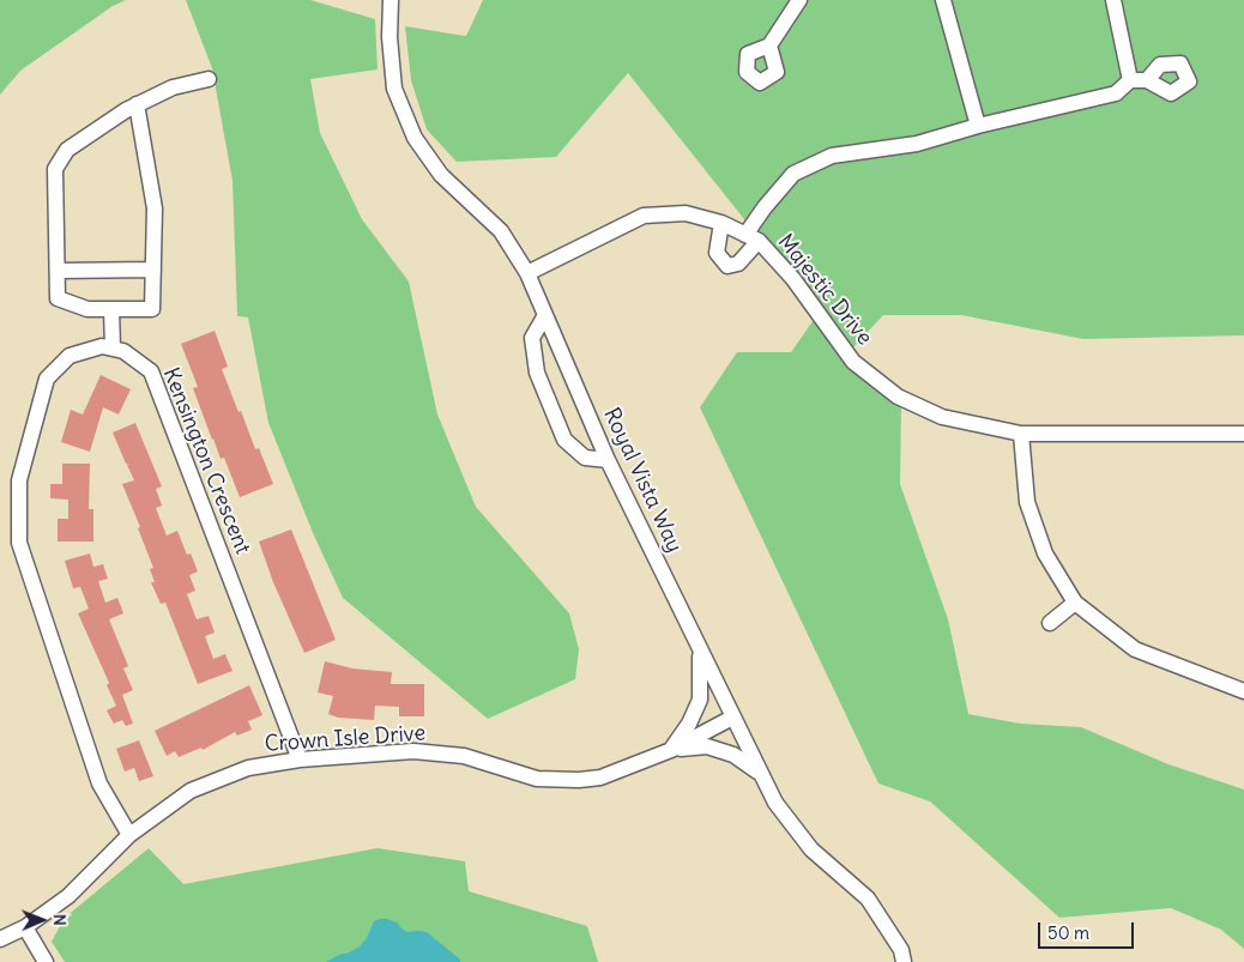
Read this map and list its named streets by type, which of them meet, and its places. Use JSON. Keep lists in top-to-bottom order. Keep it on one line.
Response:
{"streets":{"street":["Majestic Drive","Kensington Crescent","Royal Vista Way","Crown Isle Drive"]},"crossings":[["Majestic Drive","Royal Vista Way"],["Kensington Crescent","Crown Isle Drive"],["Royal Vista Way","Crown Isle Drive"]],"scale_bar":"50 m","north":"right"}
